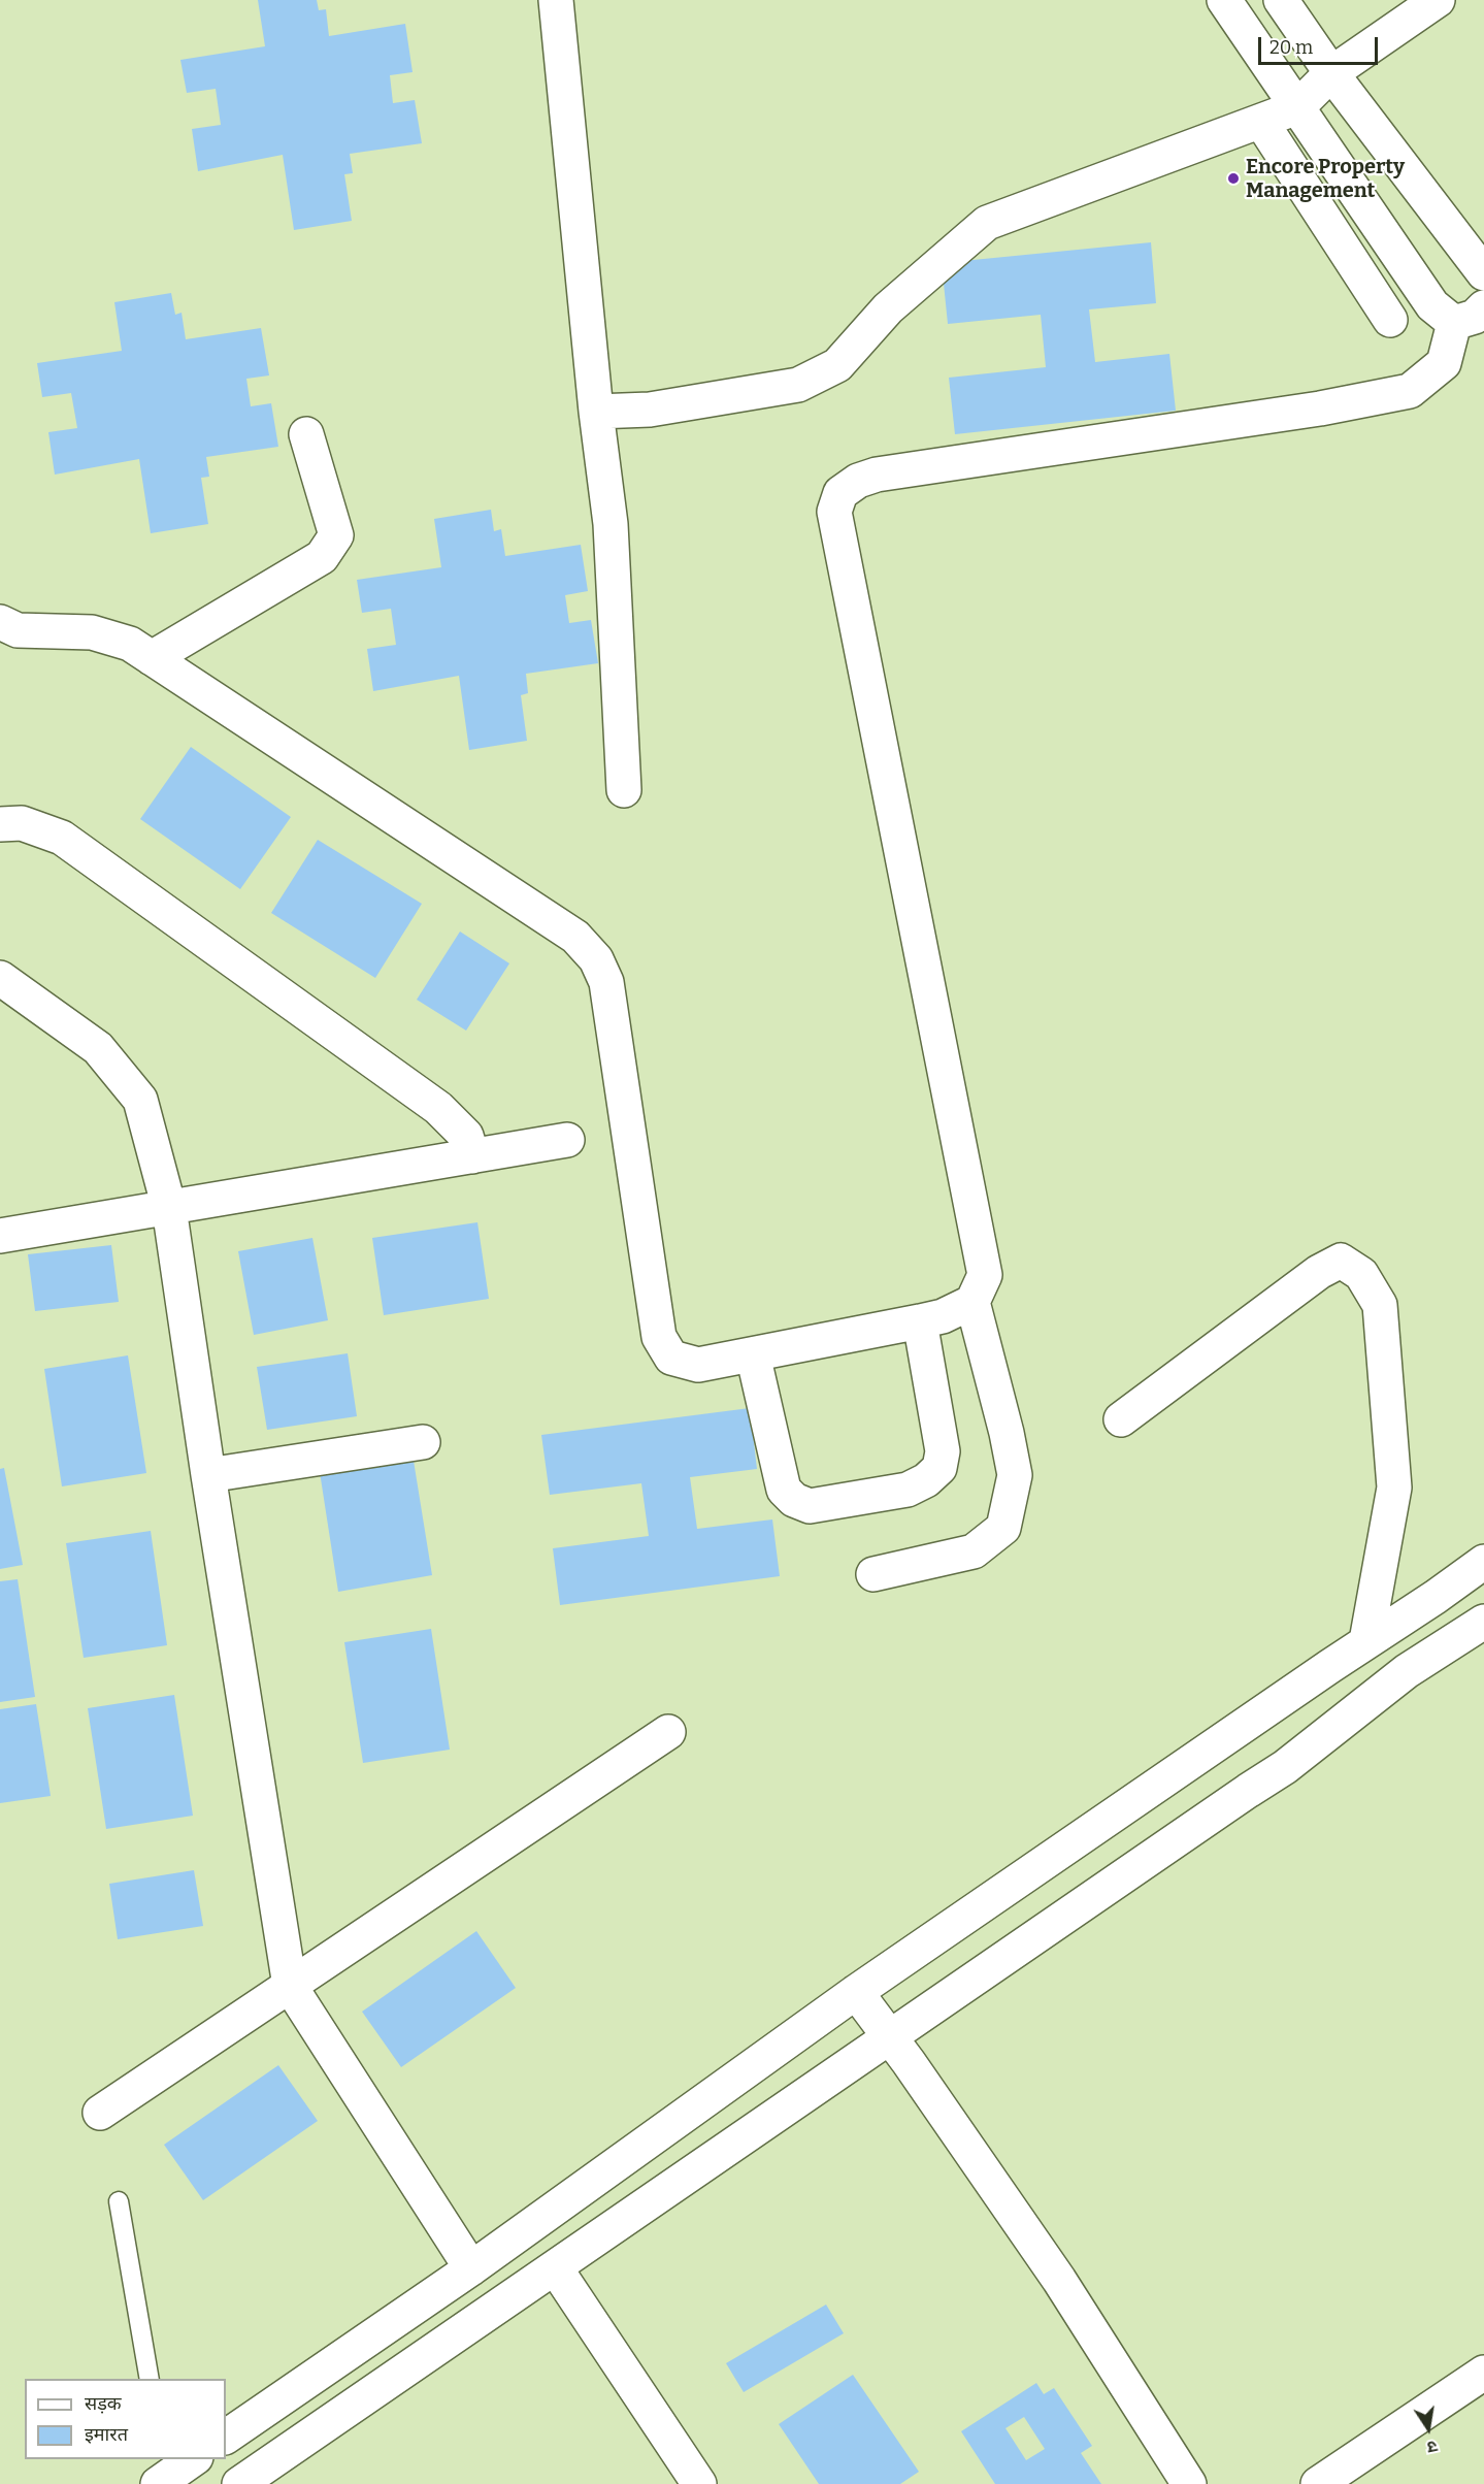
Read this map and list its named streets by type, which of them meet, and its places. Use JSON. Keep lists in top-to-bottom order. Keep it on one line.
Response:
{"places":["Encore Property Management"],"legend":["सड़क","इमारत"],"scale_bar":"20 m","north":"bottom"}
